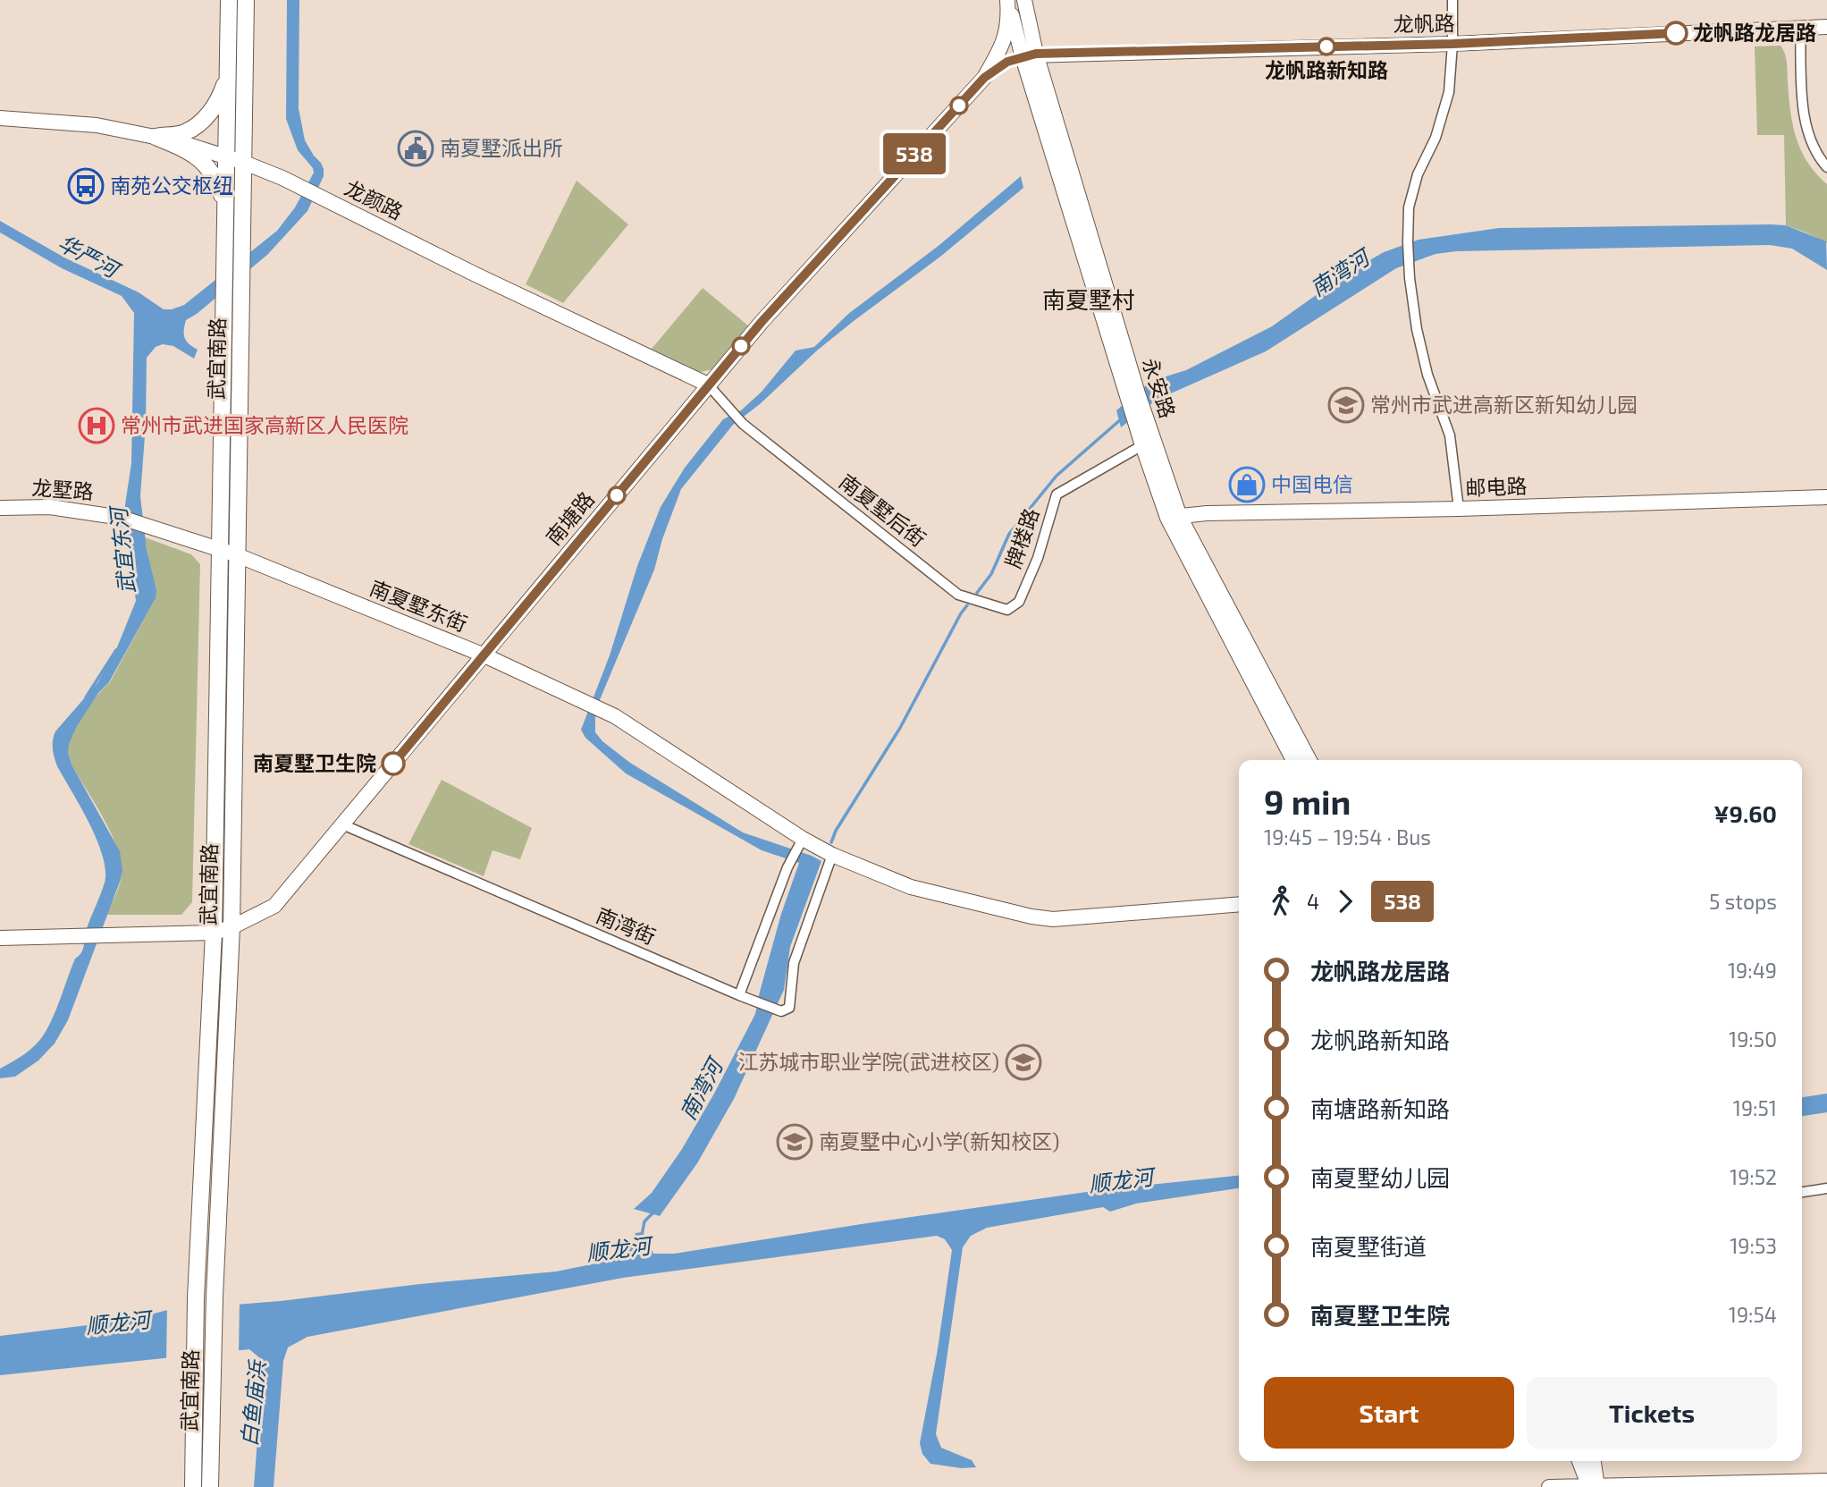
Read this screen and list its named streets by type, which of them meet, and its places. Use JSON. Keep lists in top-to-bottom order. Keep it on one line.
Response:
{"streets":{"main road":["武宜南路"],"street":["龙帆路","龙颜路","永安路","邮电路","龙墅路","南夏墅后街","南塘路","牌楼路","南夏墅东街","南湾街"]},"crossings":[["龙帆路","永安路"],["龙帆路","南塘路"],["龙颜路","武宜南路"],["龙颜路","南夏墅后街"],["龙颜路","南塘路"],["武宜南路","龙墅路"],["武宜南路","南塘路"],["武宜南路","南夏墅东街"],["永安路","邮电路"],["永安路","南塘路"],["永安路","牌楼路"],["龙墅路","南夏墅东街"],["南夏墅后街","南塘路"],["南夏墅后街","牌楼路"],["南塘路","南夏墅东街"],["南塘路","南湾街"],["南夏墅东街","南湾街"]],"districts":["南夏墅村"],"water":["华严河","南湾河","武宜东河","顺龙河","白鱼庙浜"],"places":{"other":["龙帆路龙居路","龙帆路新知路","南夏墅卫生院"],"public building":["南夏墅派出所"],"bus stop":["南苑公交枢纽"],"school or university":["常州市武进高新区新知幼儿园","江苏城市职业学院(武进校区)","南夏墅中心小学(新知校区)"],"hospital":["常州市武进国家高新区人民医院"],"shop":["中国电信"]},"lines":["bus line 538"],"page":{"on_map":"538","heading":["9 min","19:45 – 19:54 · Bus","¥9.60"],"legs":["4","538","5 stops"],"list":[{"name":"龙帆路龙居路","value":"19:49"},{"name":"龙帆路新知路","value":"19:50"},{"name":"南塘路新知路","value":"19:51"},{"name":"南夏墅幼儿园","value":"19:52"},{"name":"南夏墅街道","value":"19:53"},{"name":"南夏墅卫生院","value":"19:54"}],"buttons":["Start","Tickets"]}}
